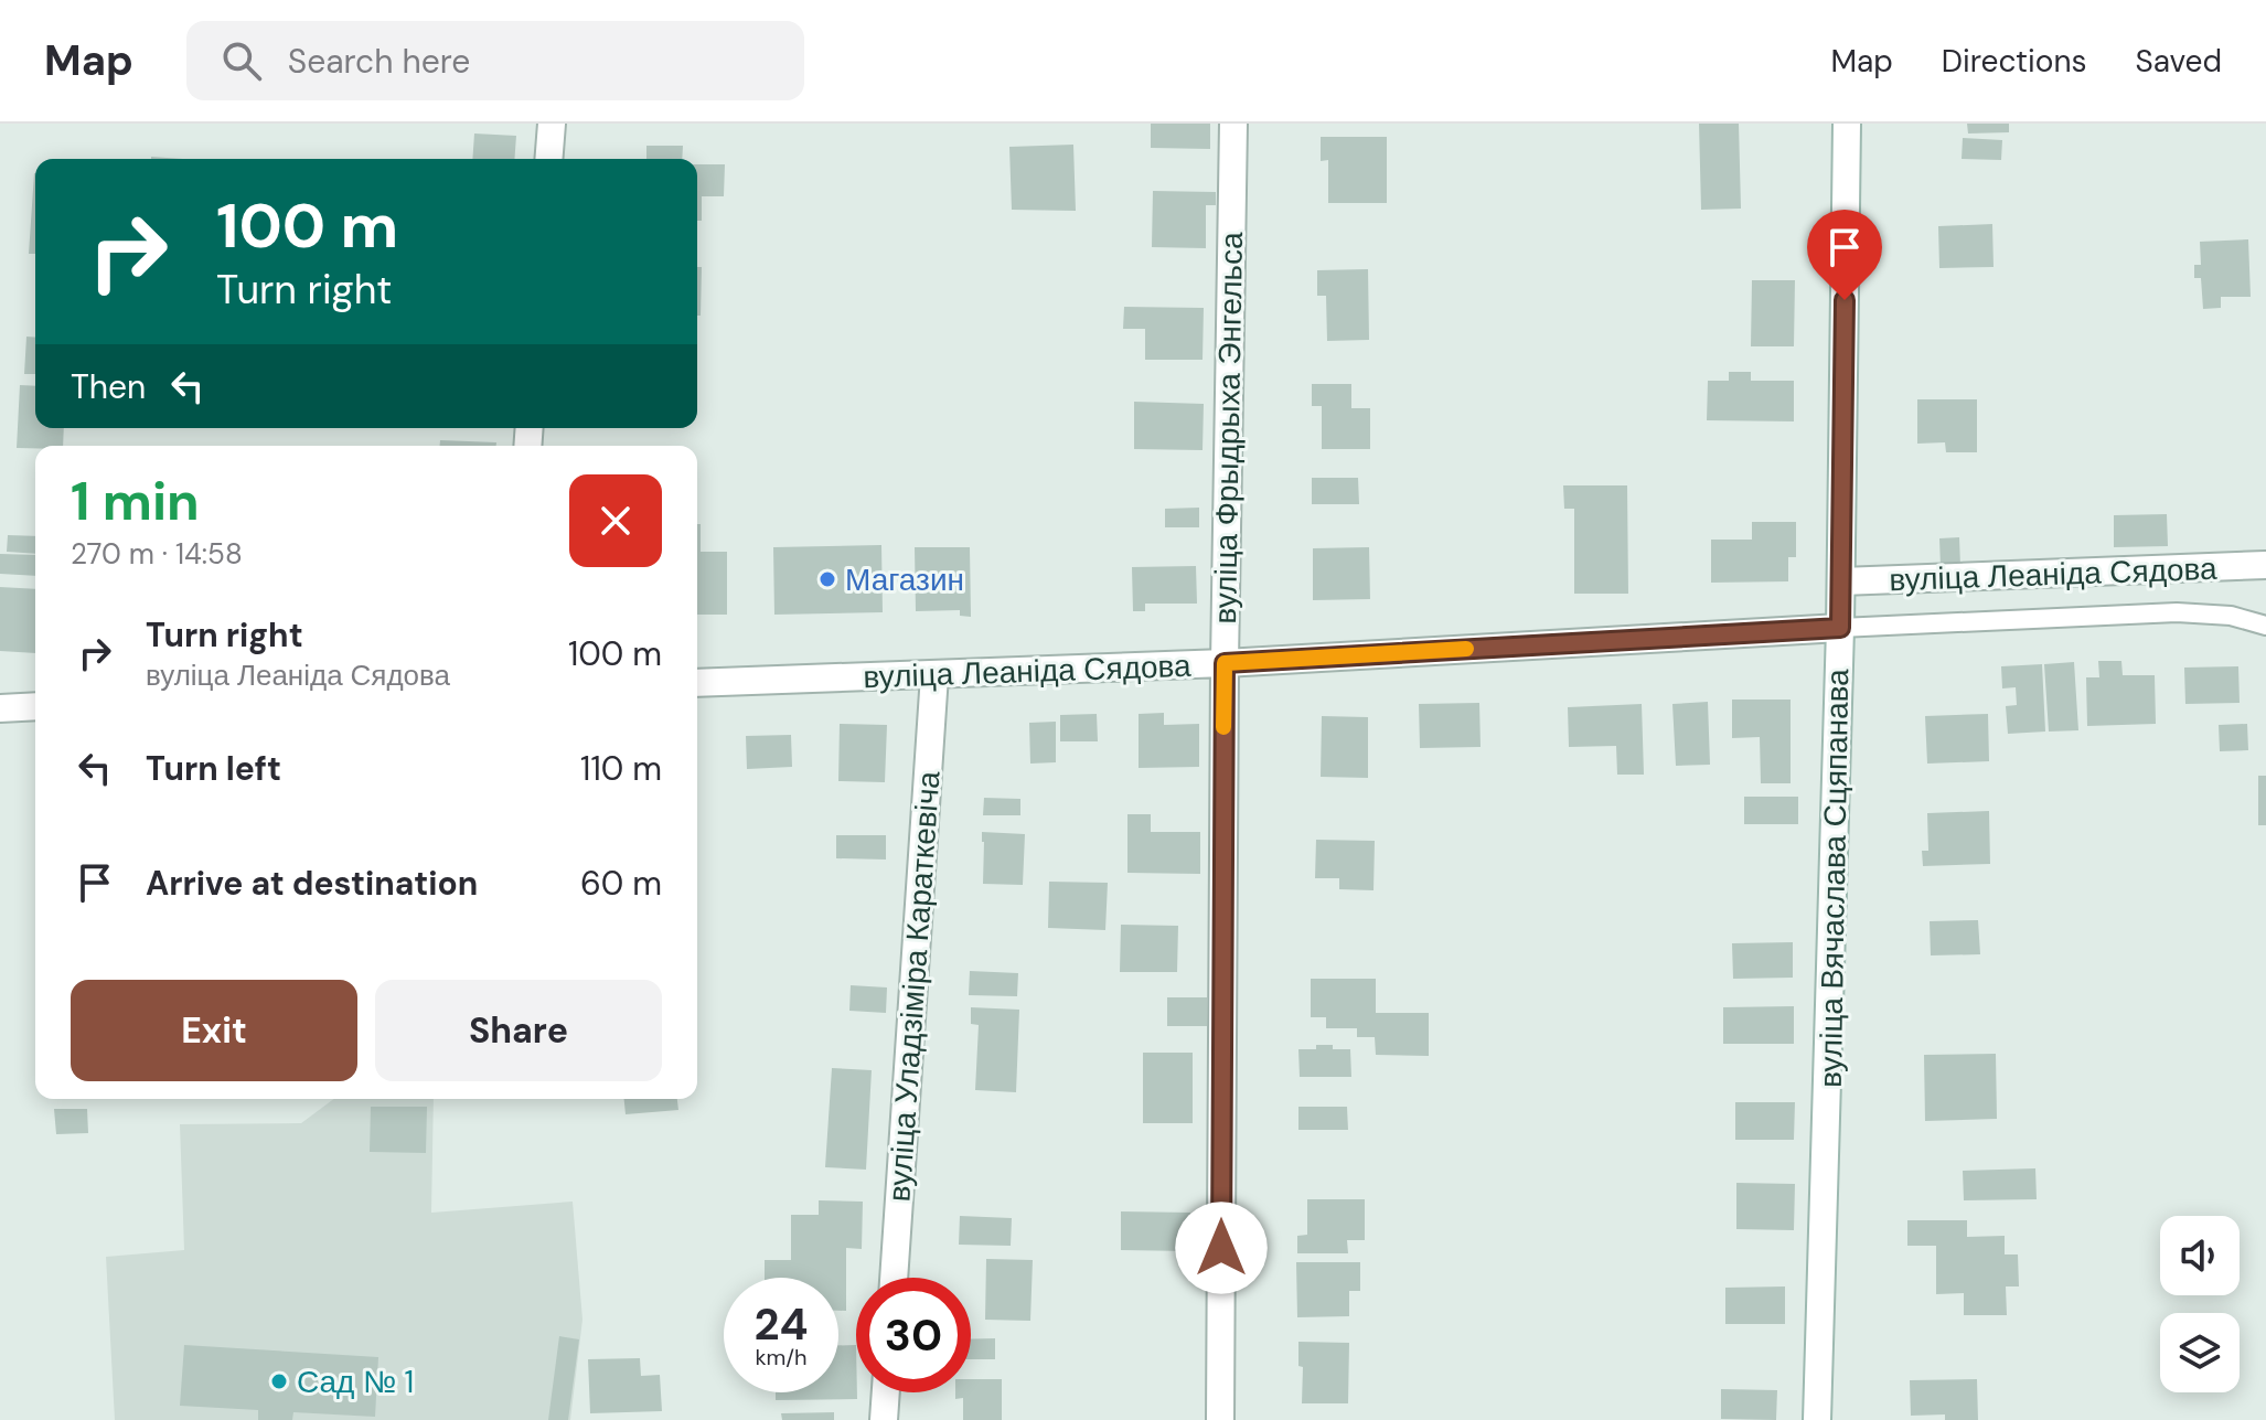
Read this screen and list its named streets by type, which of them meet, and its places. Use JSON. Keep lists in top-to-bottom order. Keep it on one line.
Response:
{"streets":{"street":["вуліца Фрыдрыха Энгельса","вуліца Леаніда Сядова","вуліца Вячаслава Сцяпанава","вуліца Уладзіміра Караткевіча"]},"crossings":[["вуліца Фрыдрыха Энгельса","вуліца Леаніда Сядова"],["вуліца Леаніда Сядова","вуліца Вячаслава Сцяпанава"],["вуліца Леаніда Сядова","вуліца Уладзіміра Караткевіча"]],"places":["Магазин","Сад № 1"],"page":{"header":"Map","search":"Search here","nav":["Map","Directions","Saved"],"turn":["100 m","Turn right"],"then":"Then","heading":["1 min","270 m · 14:58"],"list":[{"name":"Turn right","note":"вуліца Леаніда Сядова","value":"100 m"},{"name":"Turn left","value":"110 m"},{"name":"Arrive at destination","value":"60 m"}],"buttons":["Exit","Share"],"speed":"24 km/h","limit":"30"}}
